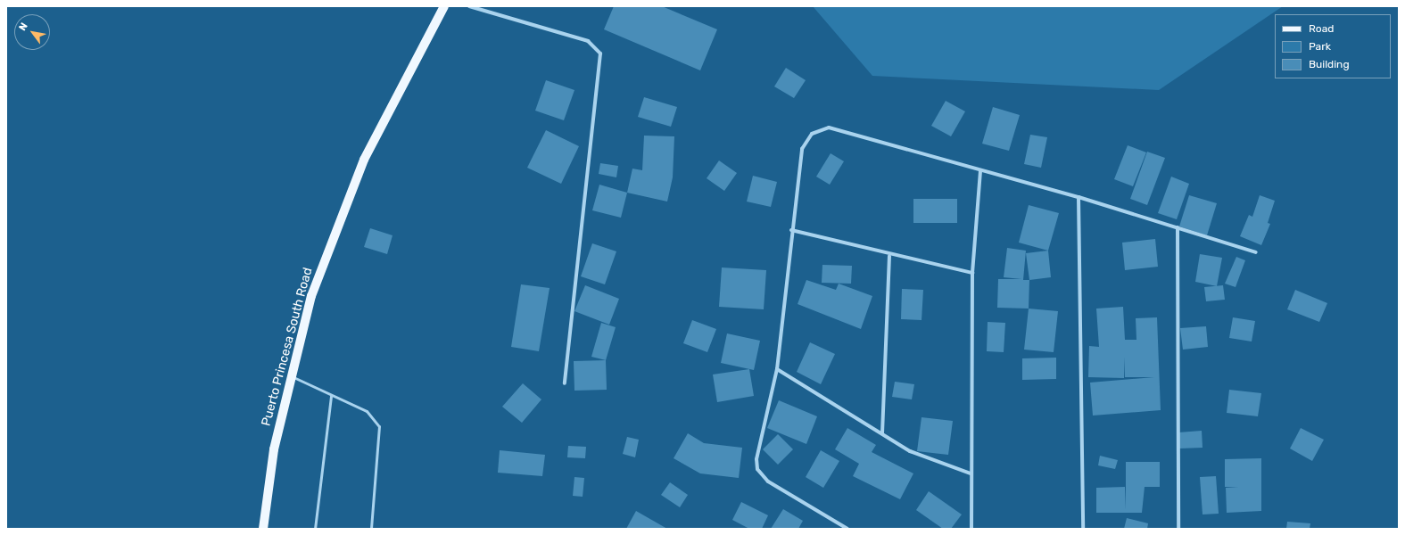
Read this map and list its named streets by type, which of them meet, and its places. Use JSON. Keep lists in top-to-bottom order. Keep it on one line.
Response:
{"streets":{"main road":["Puerto Princesa South Road"]},"legend":["Road","Park","Building"],"north":"top left"}
